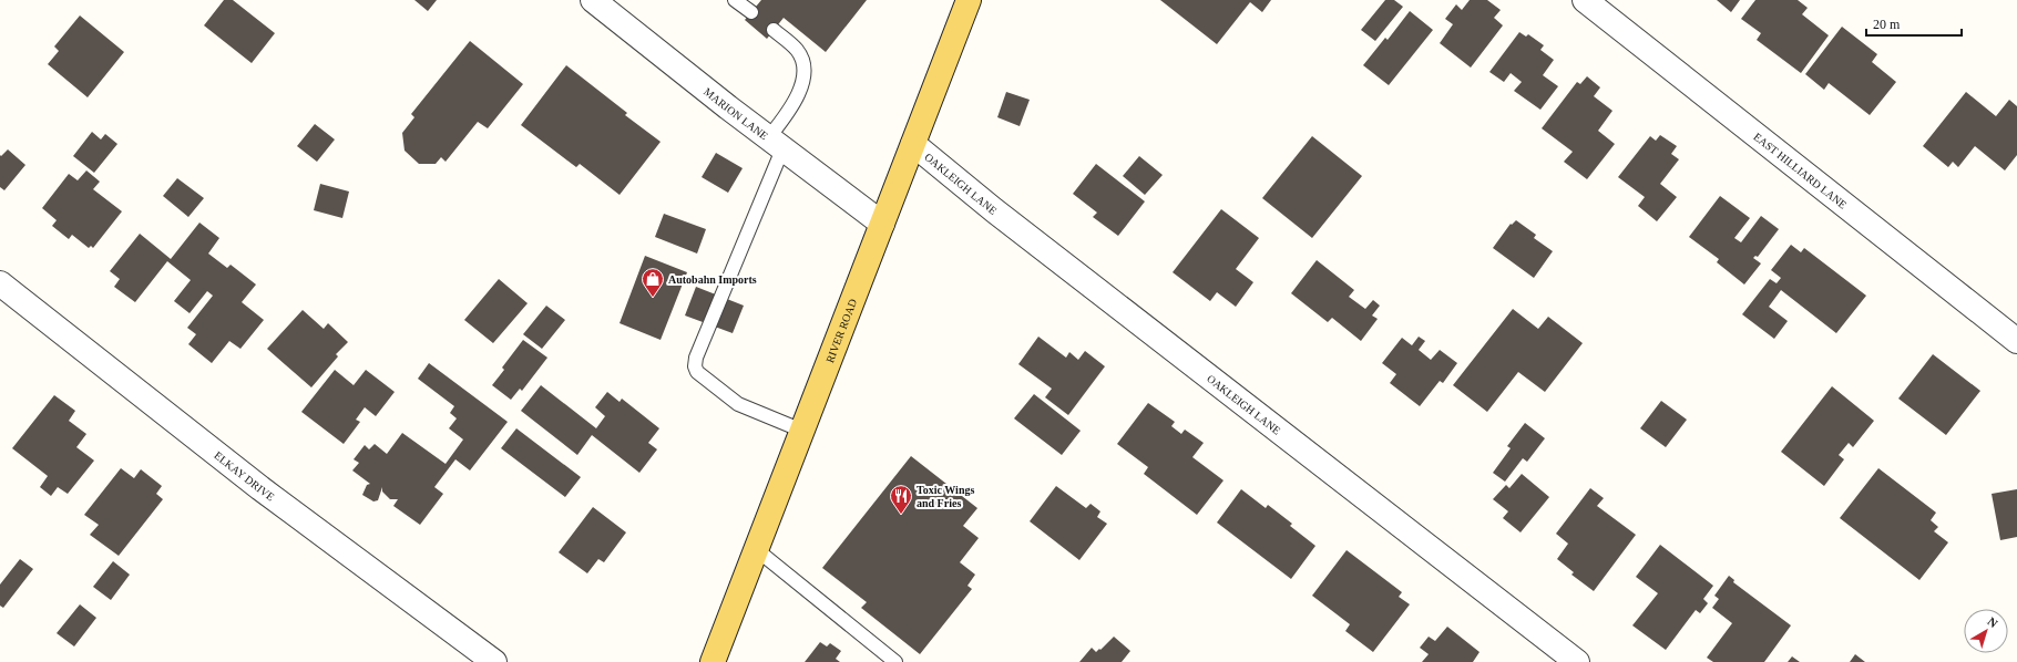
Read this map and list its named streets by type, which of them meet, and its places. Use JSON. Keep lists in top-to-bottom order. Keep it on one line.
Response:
{"streets":{"main road":["RIVER ROAD"],"street":["MARION LANE","EAST HILLIARD LANE","OAKLEIGH LANE","ELKAY DRIVE"]},"crossings":[["MARION LANE","RIVER ROAD"],["OAKLEIGH LANE","RIVER ROAD"]],"places":{"shop":["Autobahn Imports"],"restaurant":["Toxic Wings and Fries"]},"scale_bar":"20 m","north":"top right"}
